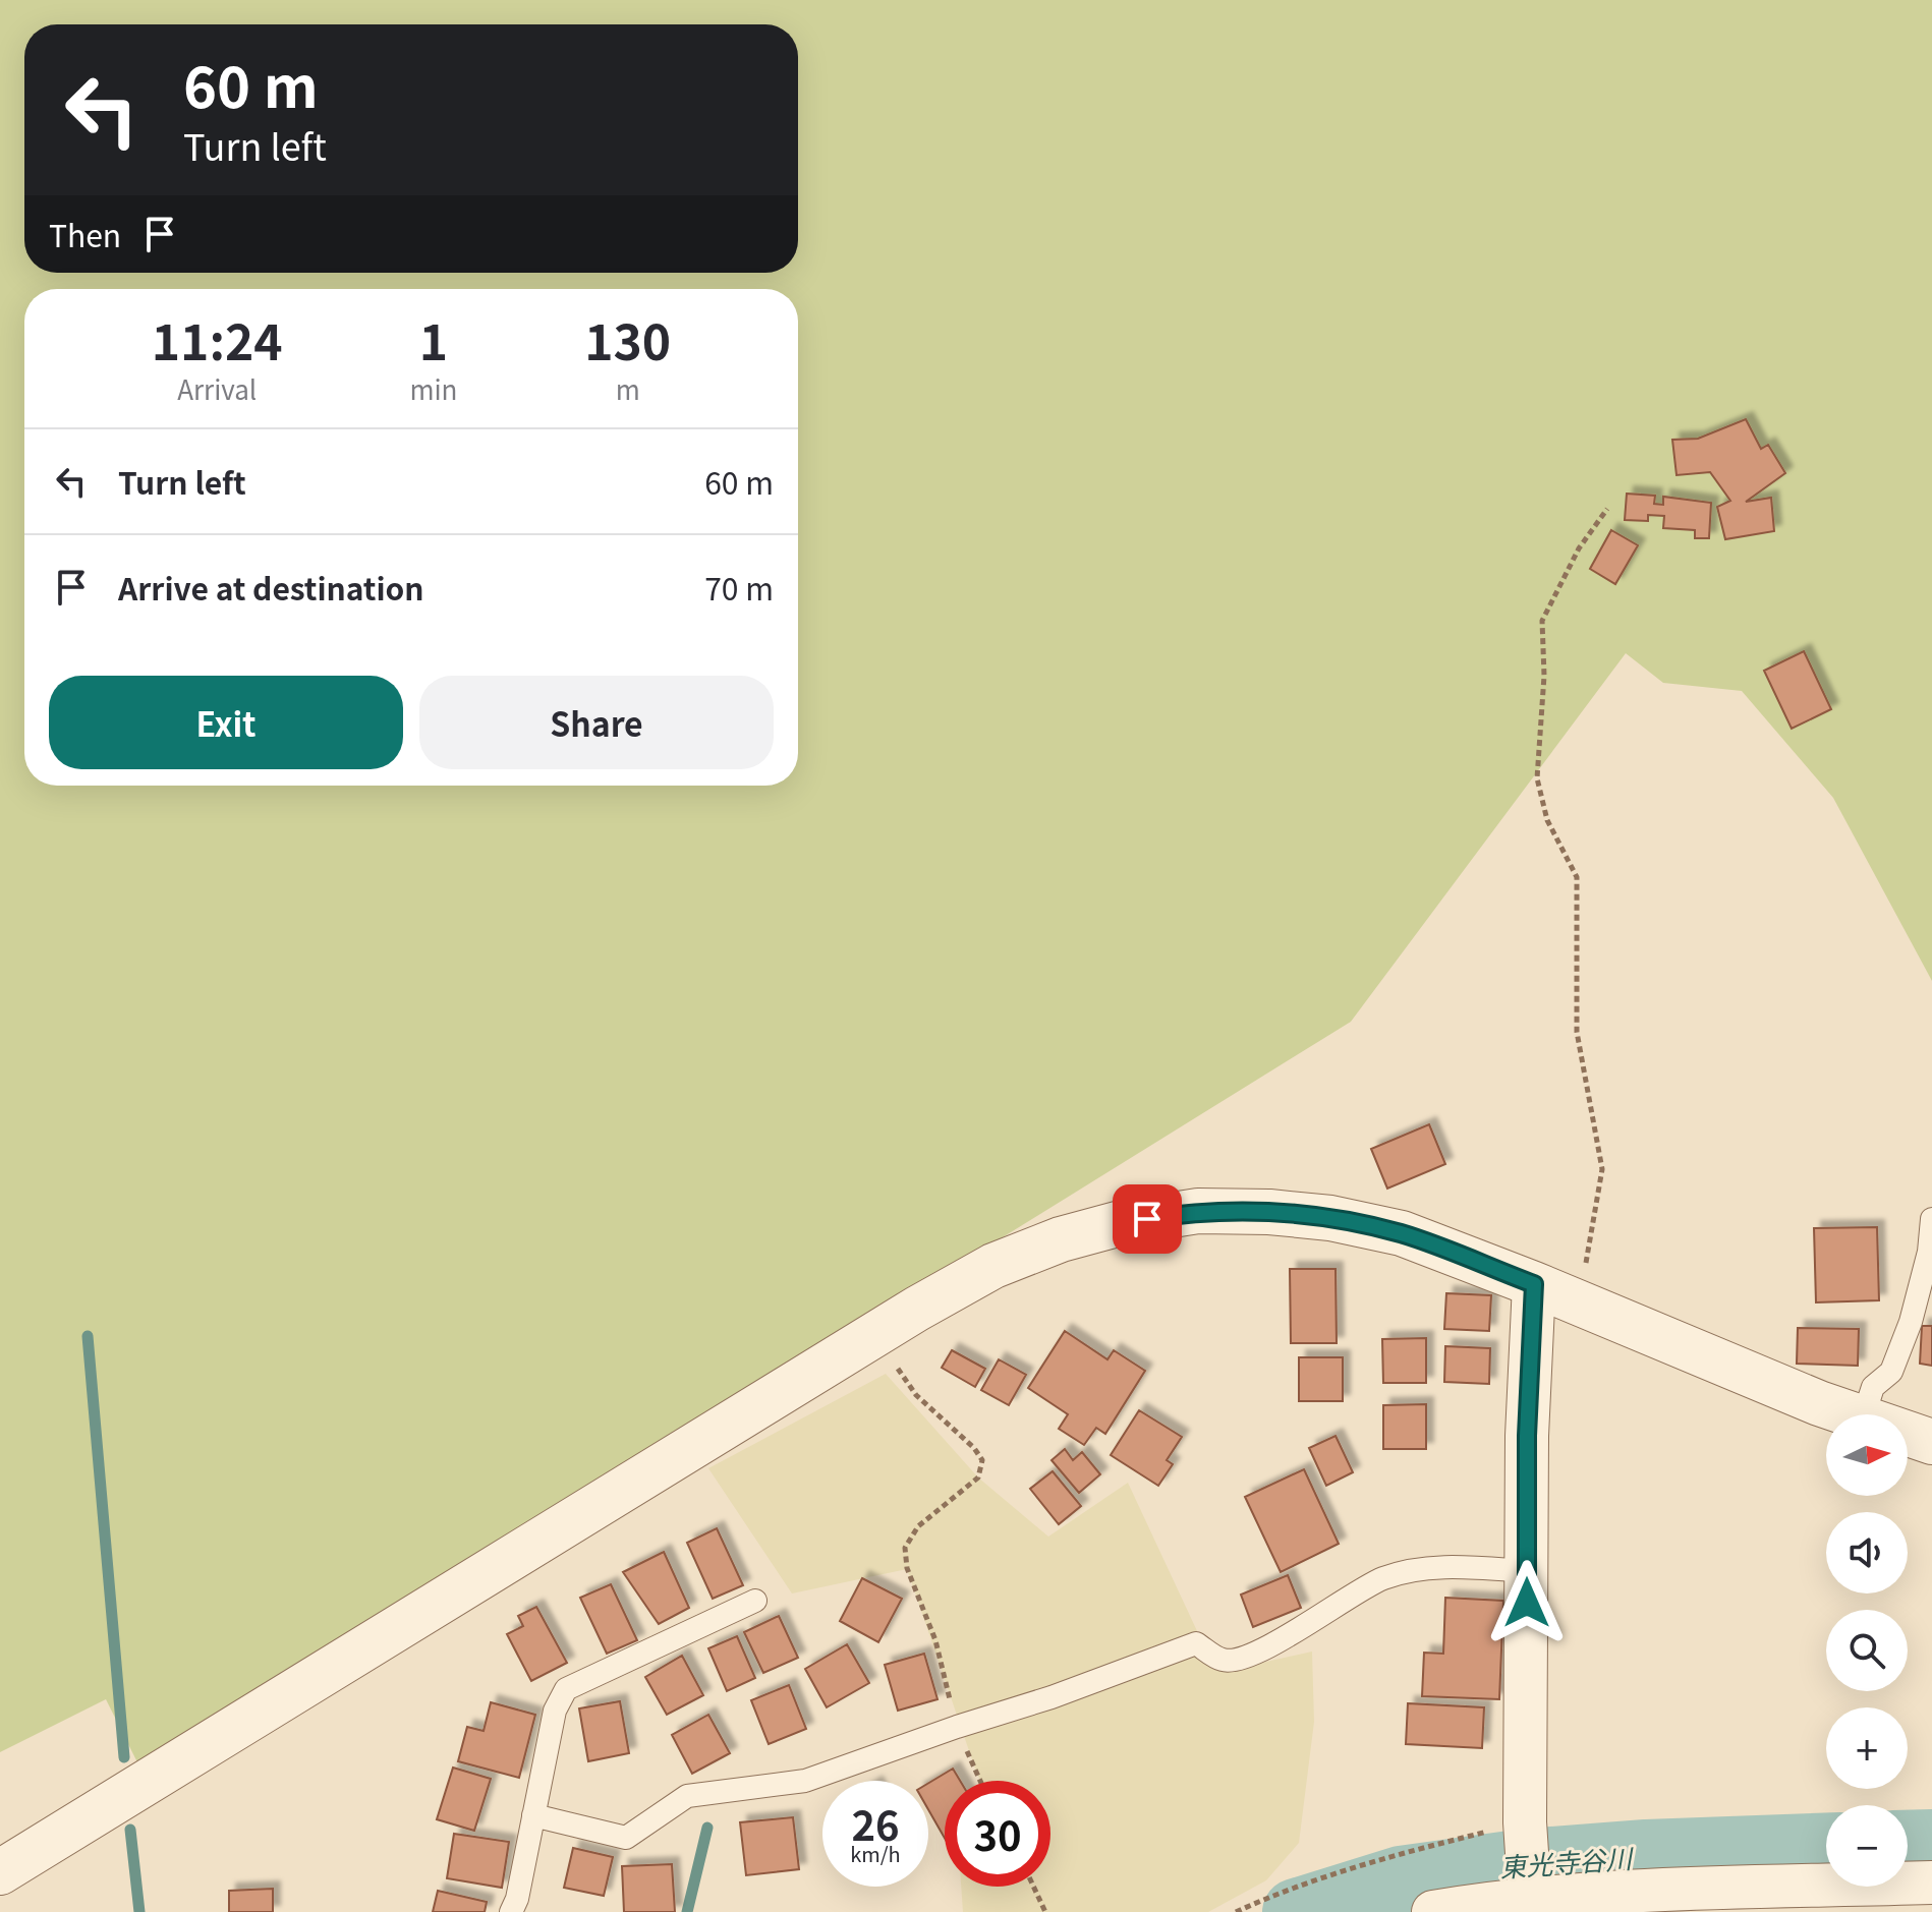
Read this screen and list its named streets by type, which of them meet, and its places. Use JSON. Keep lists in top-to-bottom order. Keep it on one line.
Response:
{"water":["東光寺谷川"],"north":"right","page":{"turn":["60 m","Turn left"],"then":"Then","eta":["11:24","Arrival","1","min","130","m"],"list":[{"name":"Turn left","value":"60 m"},{"name":"Arrive at destination","value":"70 m"}],"buttons":["Exit","Share"],"map_buttons":["+","−"],"speed":"26 km/h","limit":"30"}}
